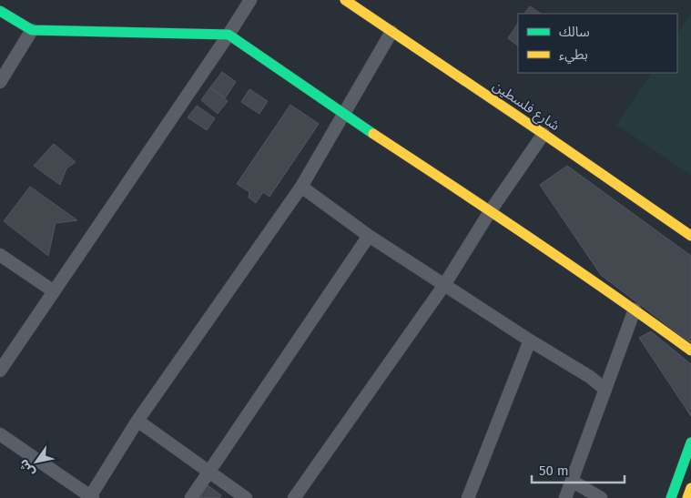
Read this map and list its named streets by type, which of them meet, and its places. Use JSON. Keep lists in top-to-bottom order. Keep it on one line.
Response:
{"streets":{"street":["شارع فلسطين"]},"legend":["سالك","بطيء"],"scale_bar":"50 m","north":"bottom left"}
